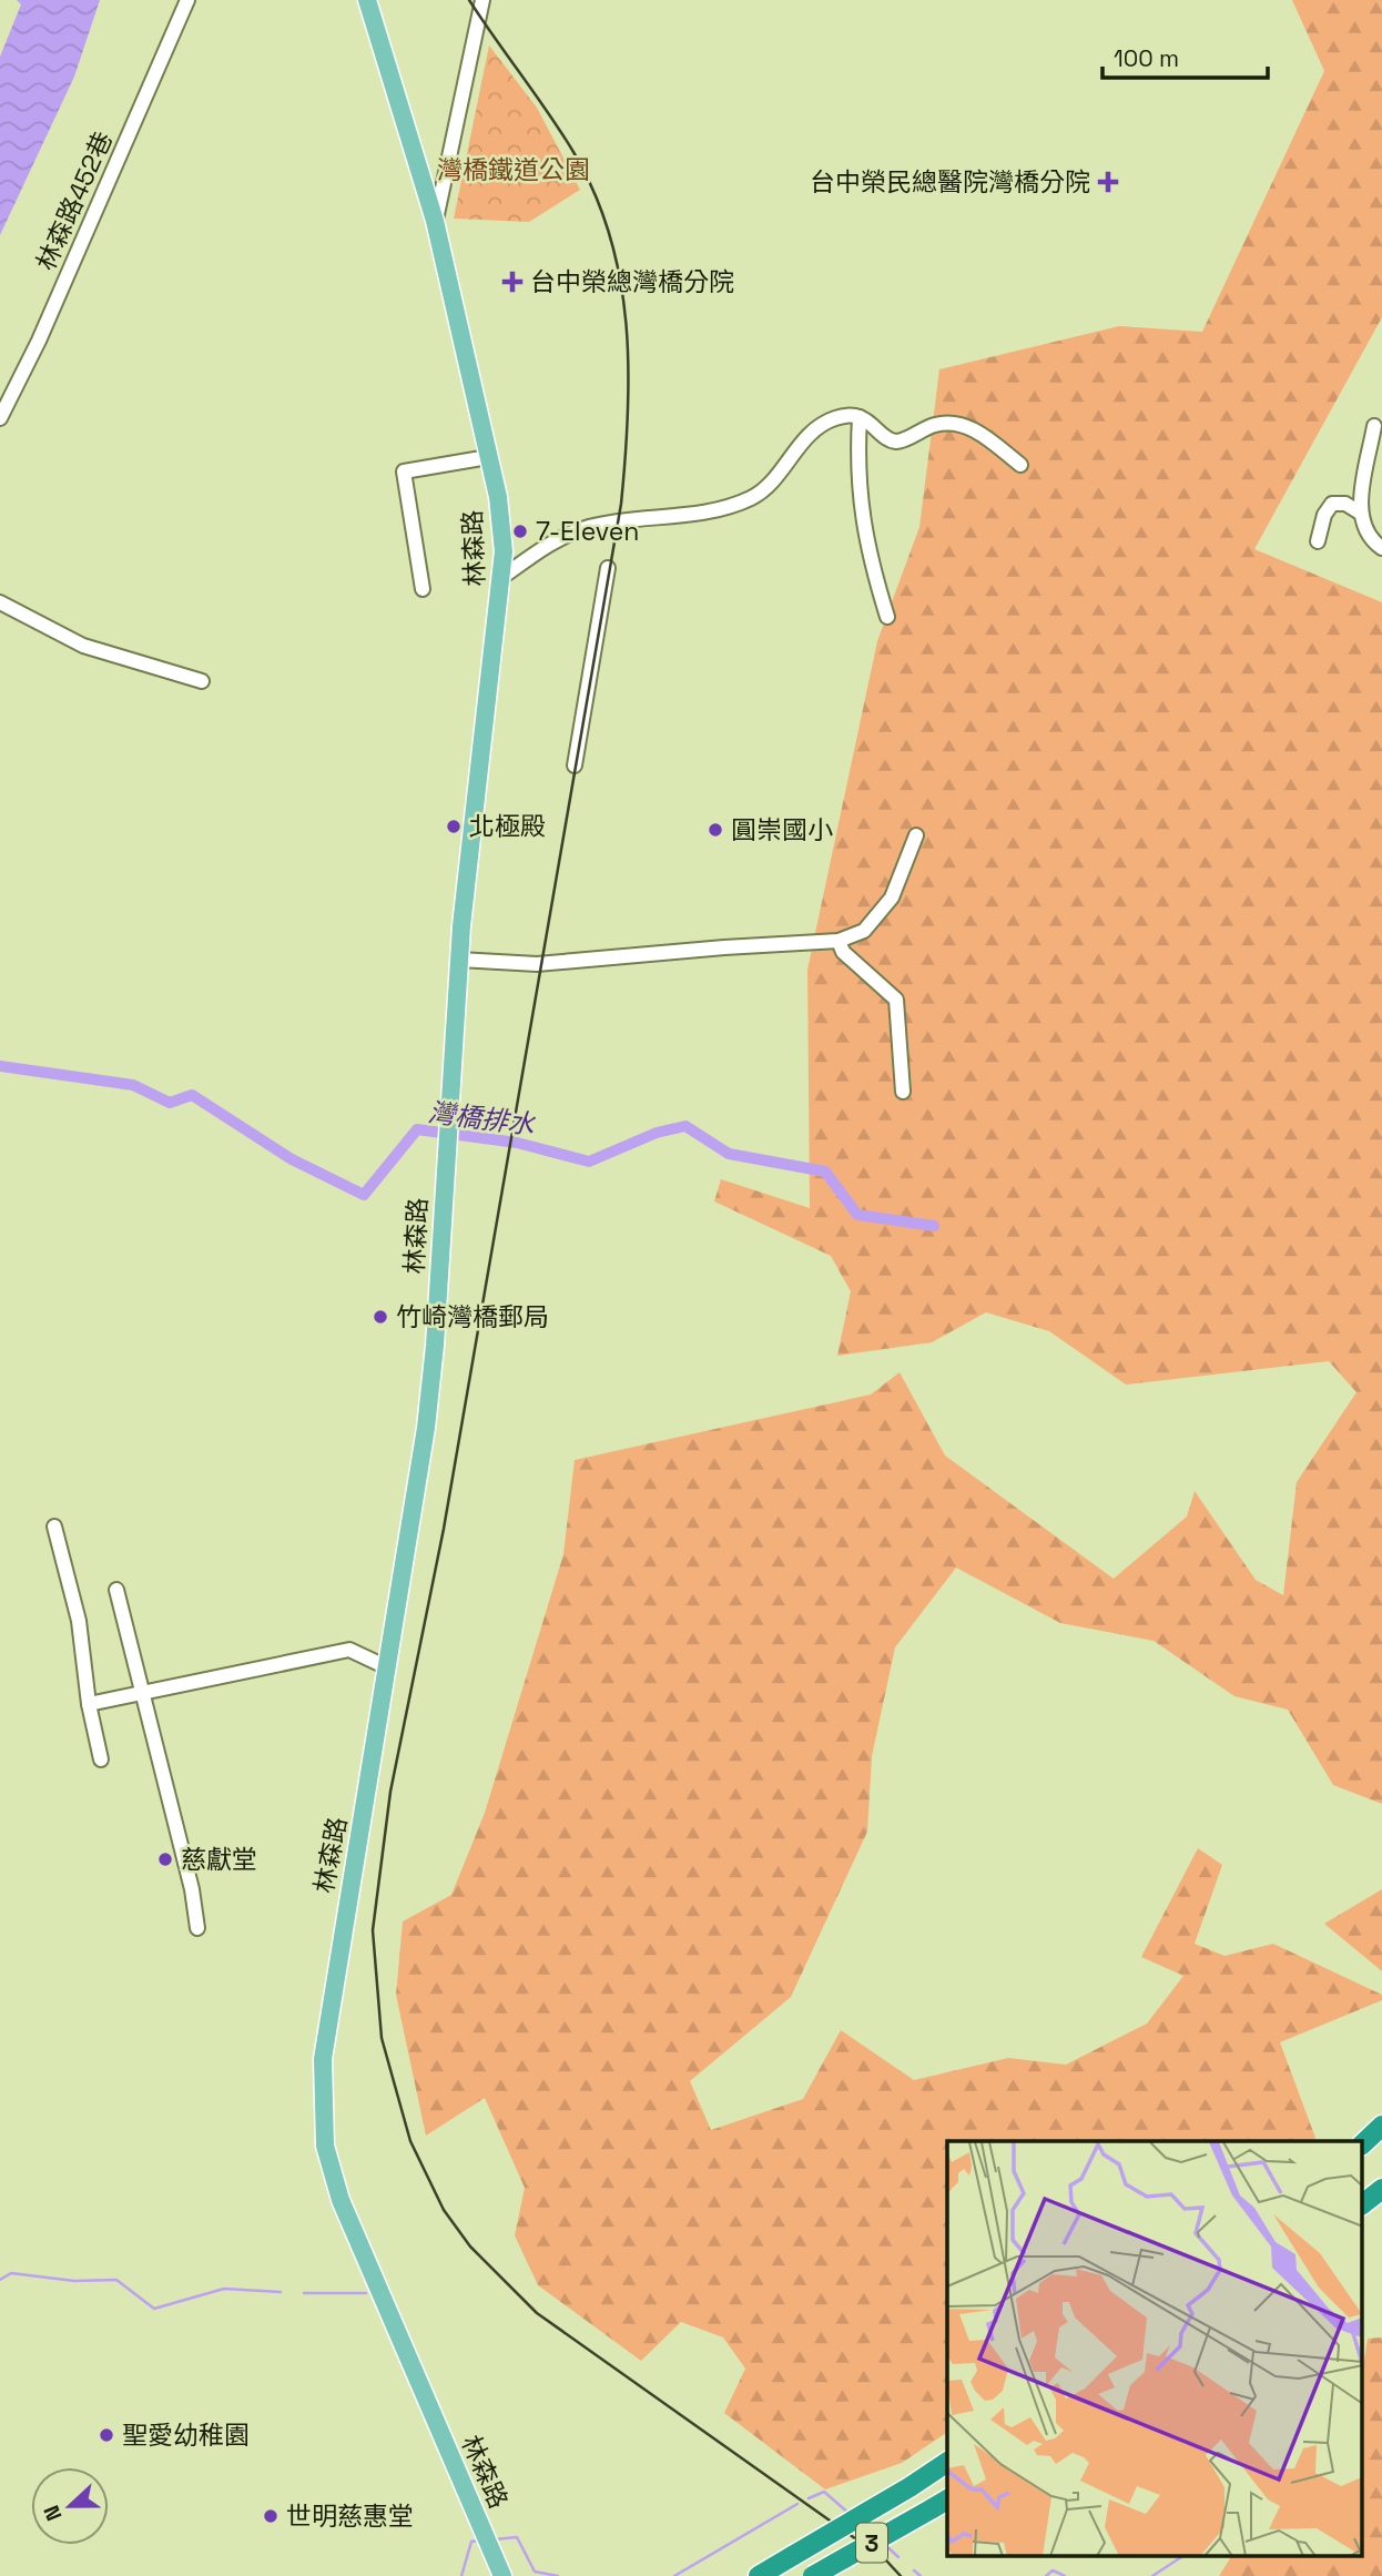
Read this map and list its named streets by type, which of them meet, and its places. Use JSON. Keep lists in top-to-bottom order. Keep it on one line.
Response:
{"streets":{"highway":["3"],"main road":["林森路"],"street":["林森路452巷"]},"water":["灣橋排水"],"parks":["灣橋鐵道公園"],"places":{"health":["台中榮民總醫院灣橋分院","台中榮總灣橋分院"],"other":["7-Eleven","北極殿","圓崇國小","竹崎灣橋郵局","慈獻堂","聖愛幼稚園","世明慈惠堂"]},"scale_bar":"100 m","north":"left"}
